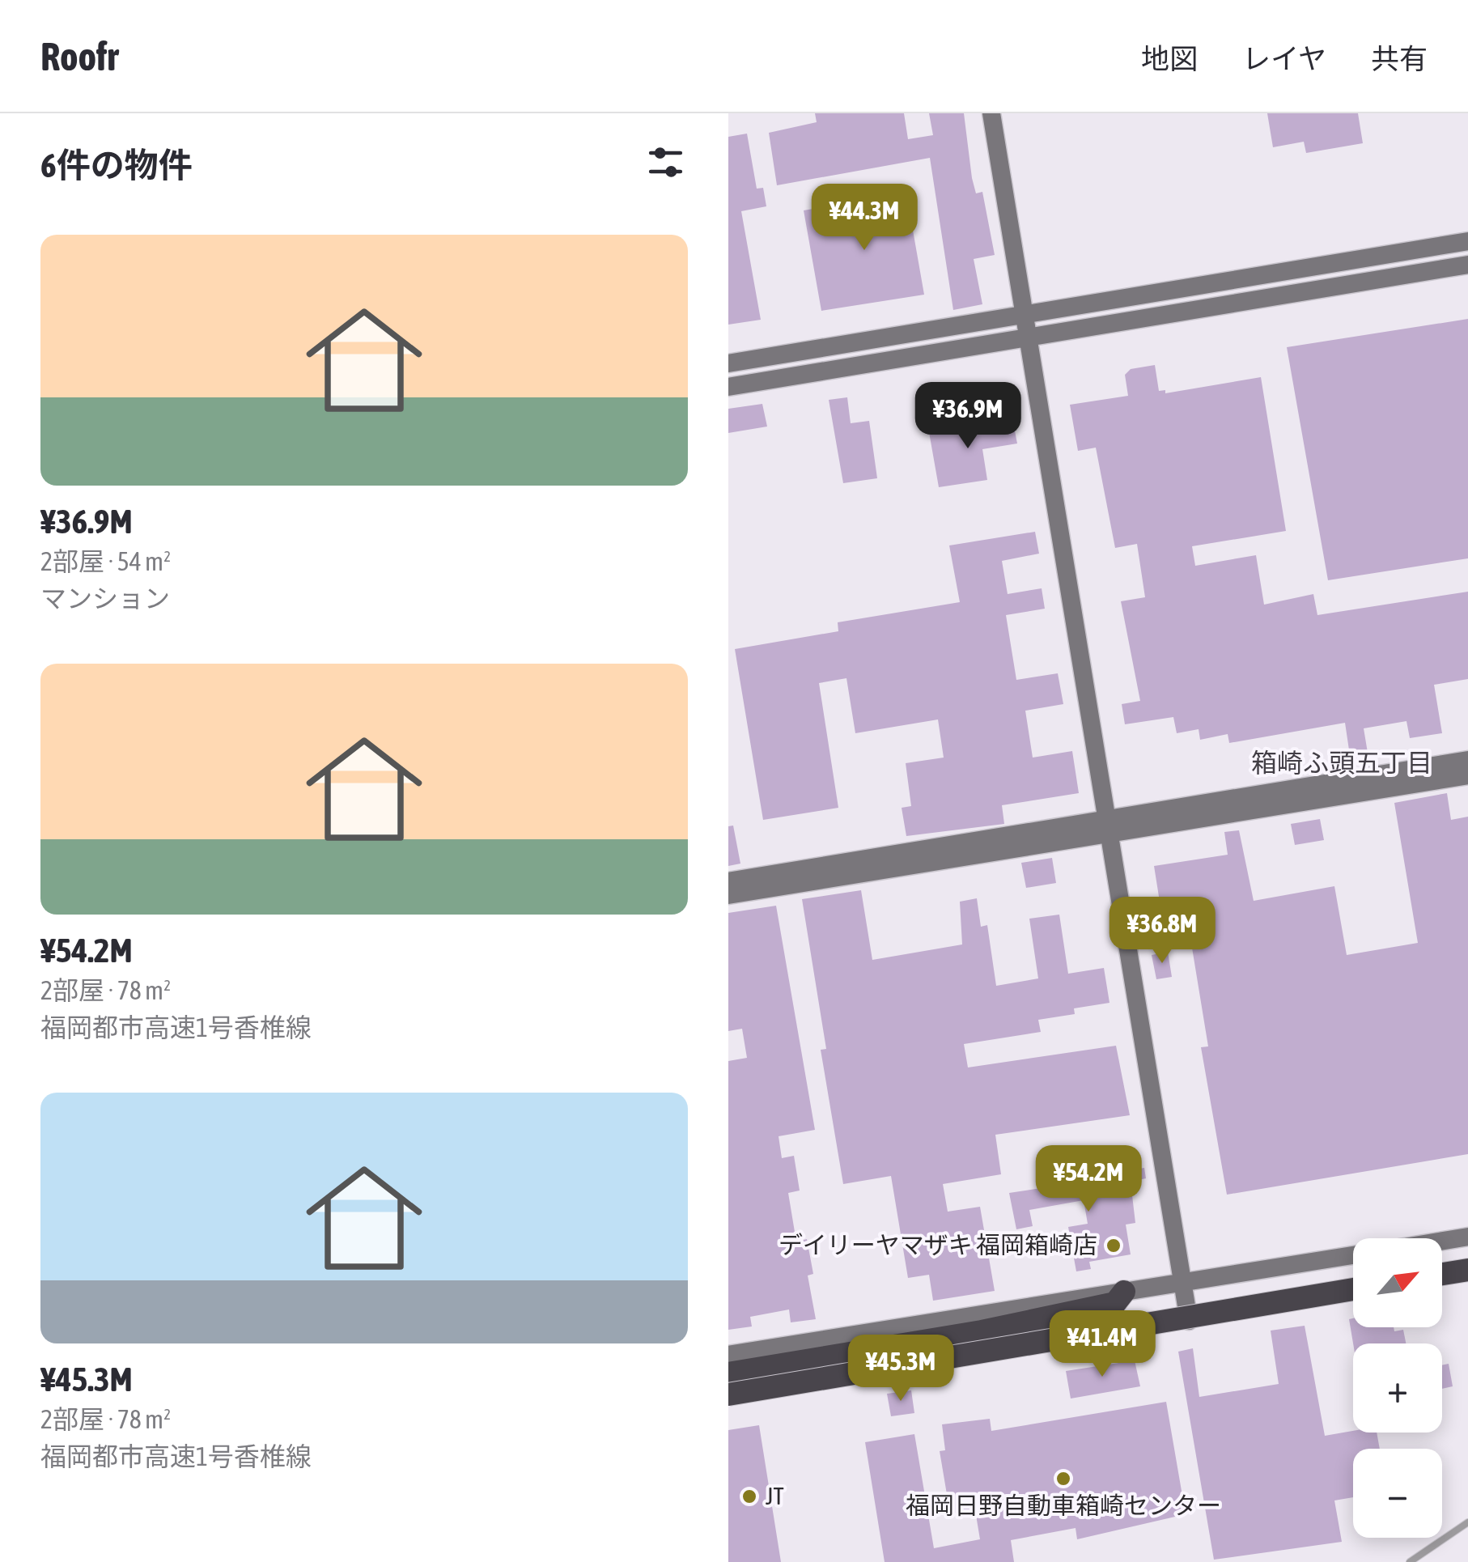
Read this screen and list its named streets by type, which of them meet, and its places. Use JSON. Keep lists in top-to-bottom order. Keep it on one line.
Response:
{"districts":["箱崎ふ頭五丁目"],"places":["デイリーヤマザキ 福岡箱崎店","福岡日野自動車箱崎センター","JT"],"north":"top right","page":{"header":"Roofr","nav":["地図","レイヤ","共有"],"heading":"6件の物件","price":["¥44.3M","¥36.9M","¥36.8M","¥54.2M","¥41.4M","¥45.3M"],"list":[{"name":"¥36.9M","note":"2部屋 · 54 m² · マンション"},{"name":"¥54.2M","note":"2部屋 · 78 m² · 福岡都市高速1号香椎線"},{"name":"¥45.3M","note":"2部屋 · 78 m² · 福岡都市高速1号香椎線"}],"map_buttons":["+","−"]}}
